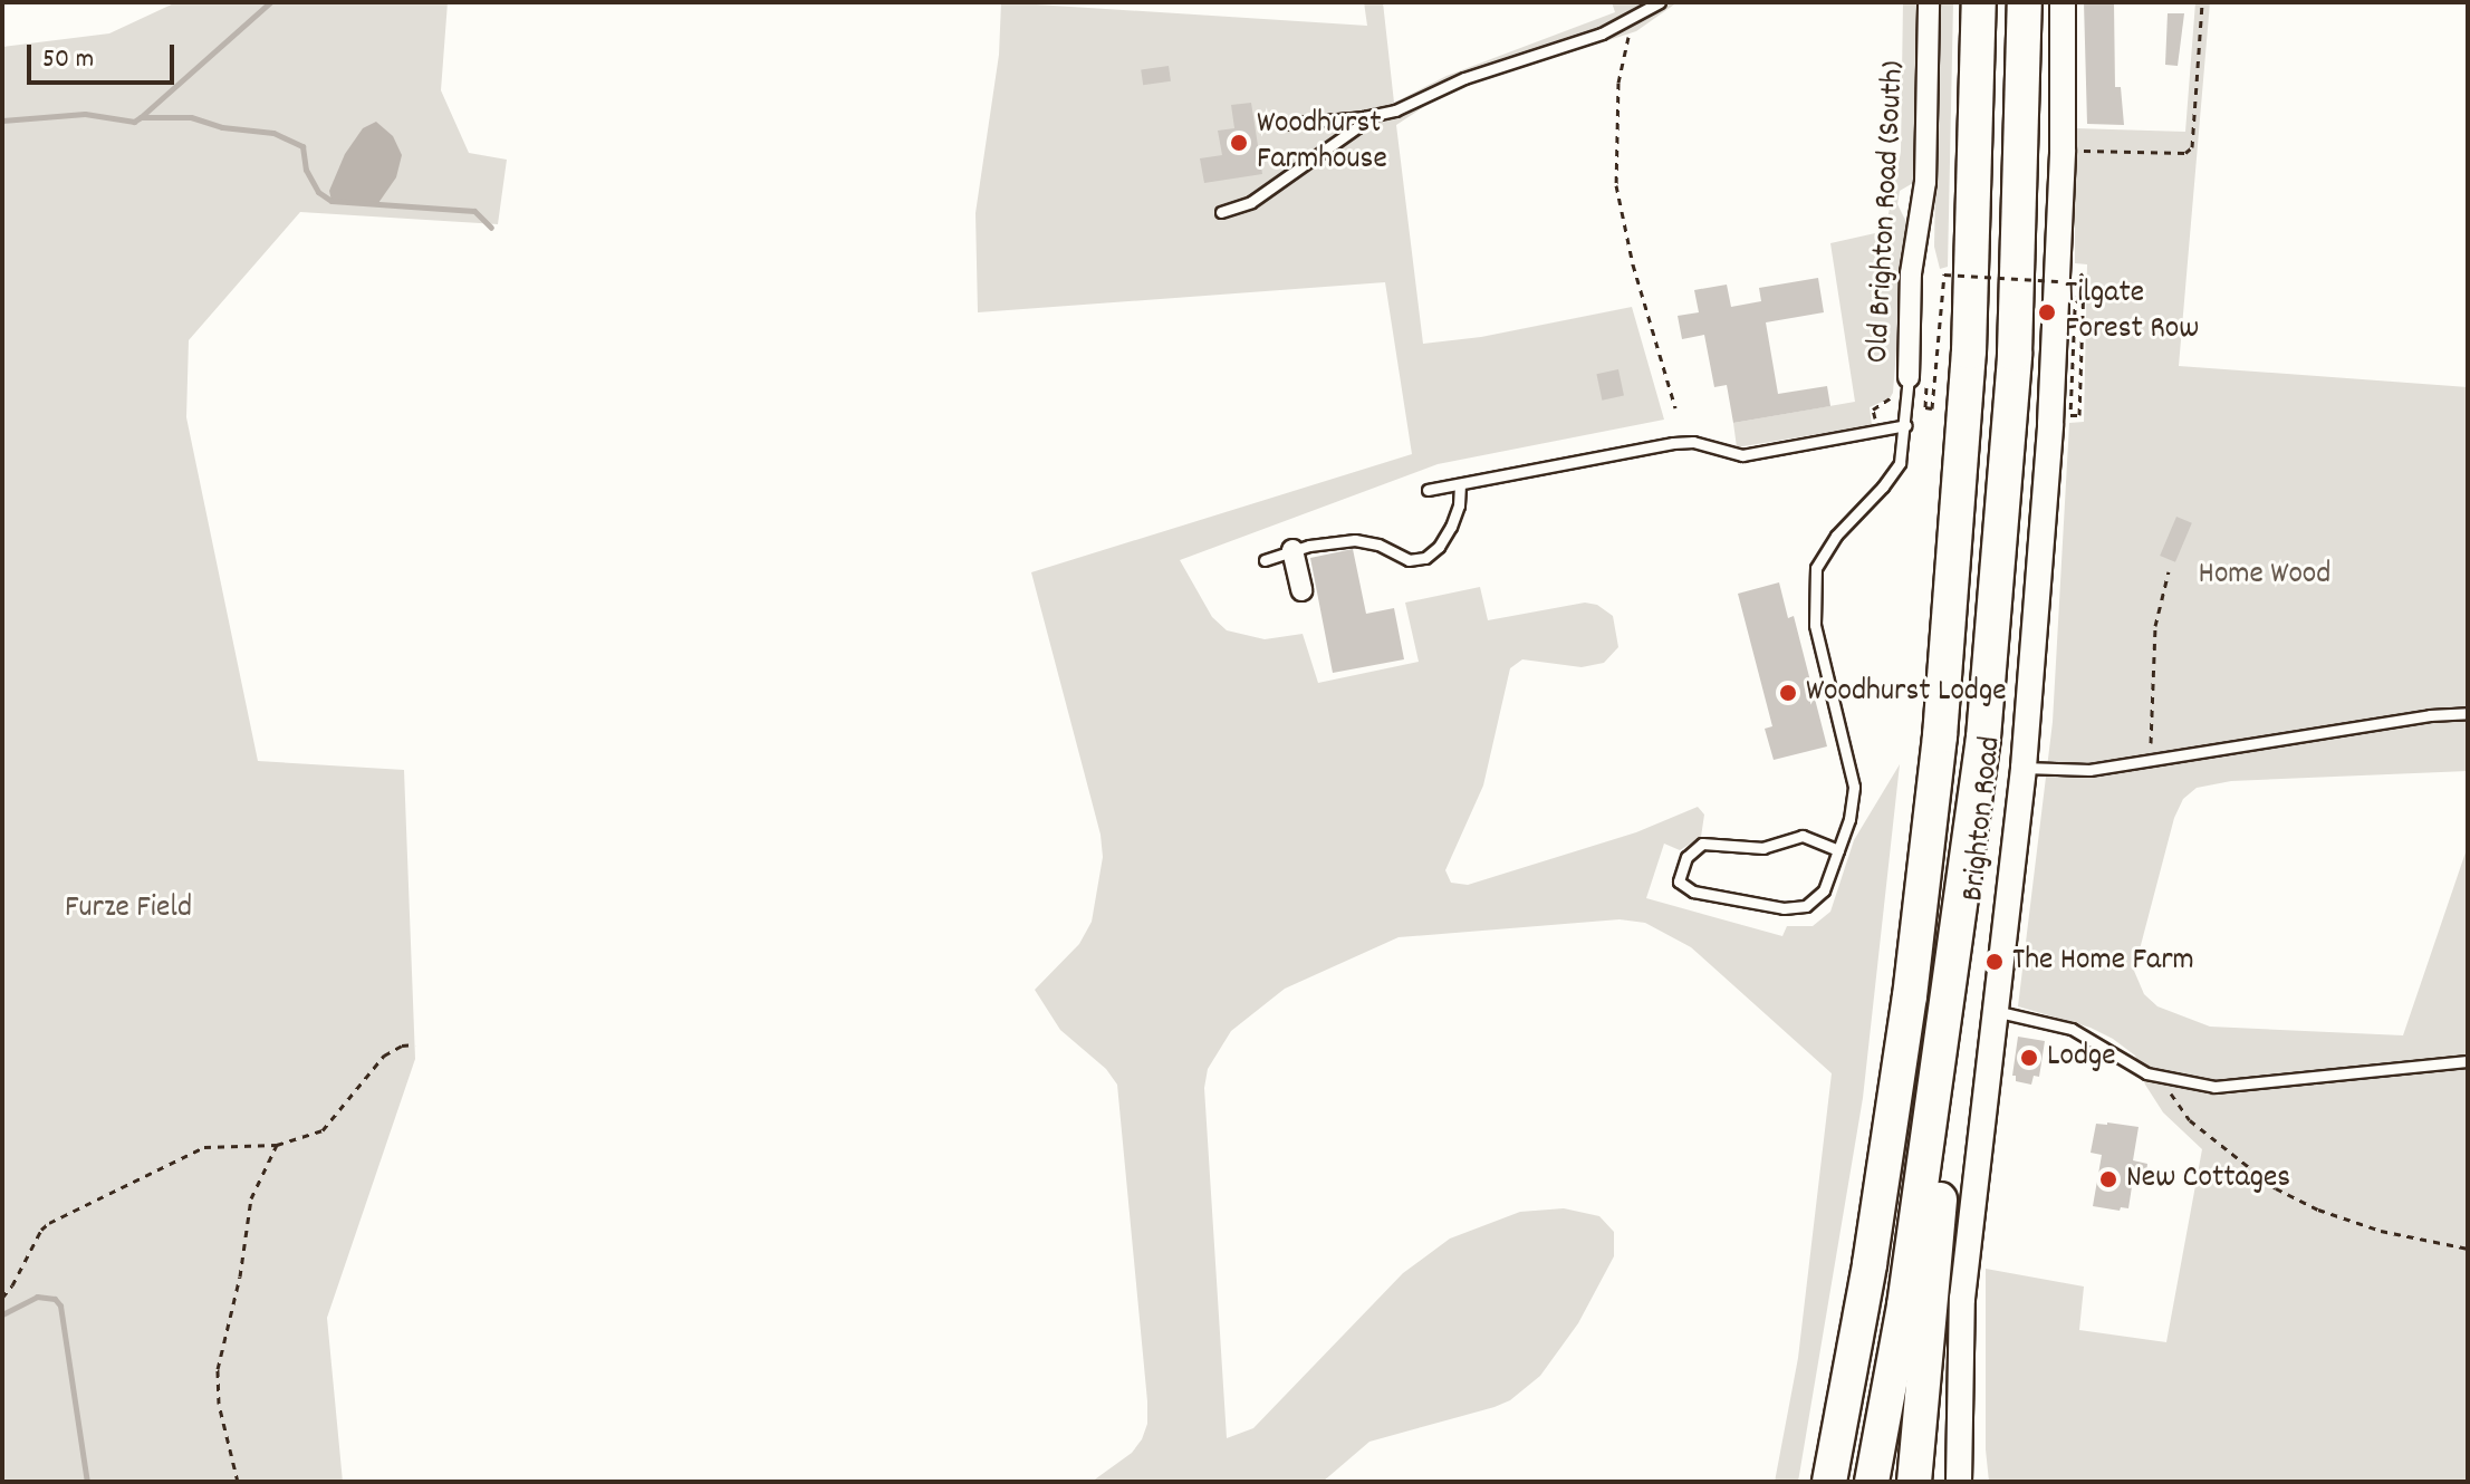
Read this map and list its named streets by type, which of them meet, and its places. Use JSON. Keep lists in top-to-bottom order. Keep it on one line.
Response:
{"streets":{"street":["Old Brighton Road (South)","Brighton Road"]},"parks":["Home Wood","Furze Field"],"places":["Woodhurst Farmhouse","Tilgate Forest Row","Woodhurst Lodge","The Home Farm","Lodge","New Cottages"],"scale_bar":"50 m"}
